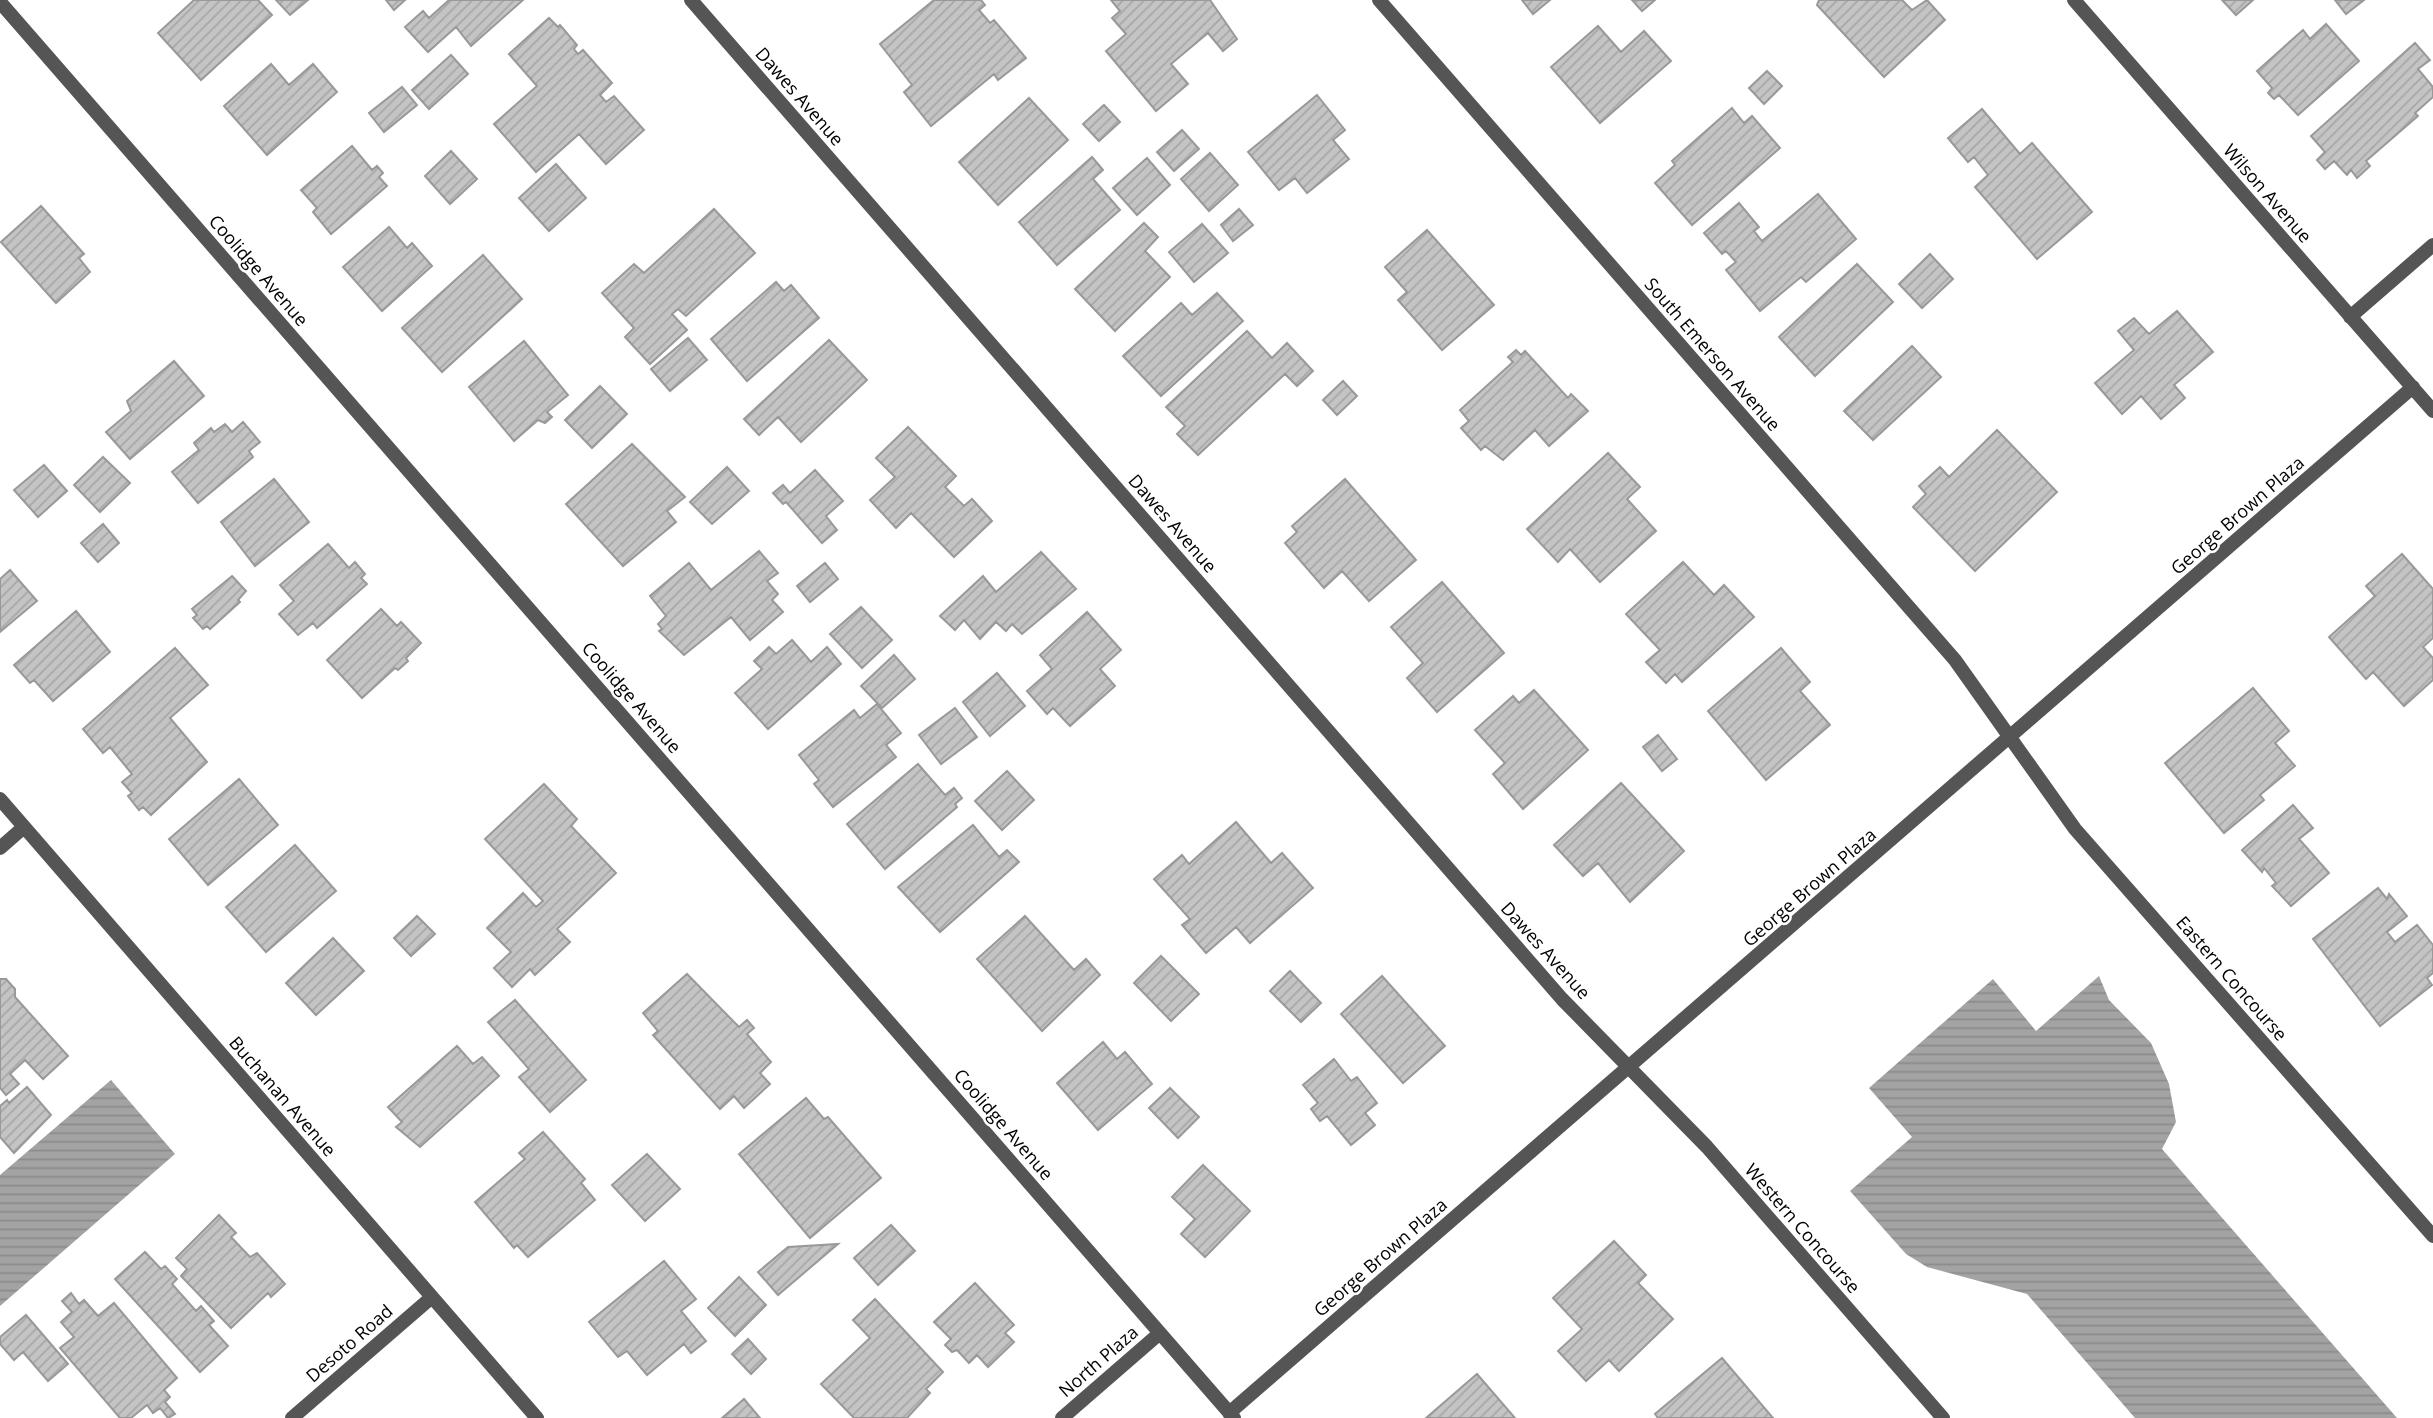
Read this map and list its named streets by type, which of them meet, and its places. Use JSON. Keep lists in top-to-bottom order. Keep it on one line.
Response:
{"streets":{"street":["Dawes Avenue","Wilson Avenue","Coolidge Avenue","South Emerson Avenue","George Brown Plaza","Eastern Concourse","Buchanan Avenue","Western Concourse","Desoto Road","North Plaza"]},"crossings":[["Dawes Avenue","George Brown Plaza"],["Dawes Avenue","Western Concourse"],["Wilson Avenue","George Brown Plaza"],["Coolidge Avenue","George Brown Plaza"],["Coolidge Avenue","North Plaza"],["South Emerson Avenue","George Brown Plaza"],["South Emerson Avenue","Eastern Concourse"],["George Brown Plaza","Eastern Concourse"],["George Brown Plaza","Western Concourse"],["Buchanan Avenue","Desoto Road"]]}
